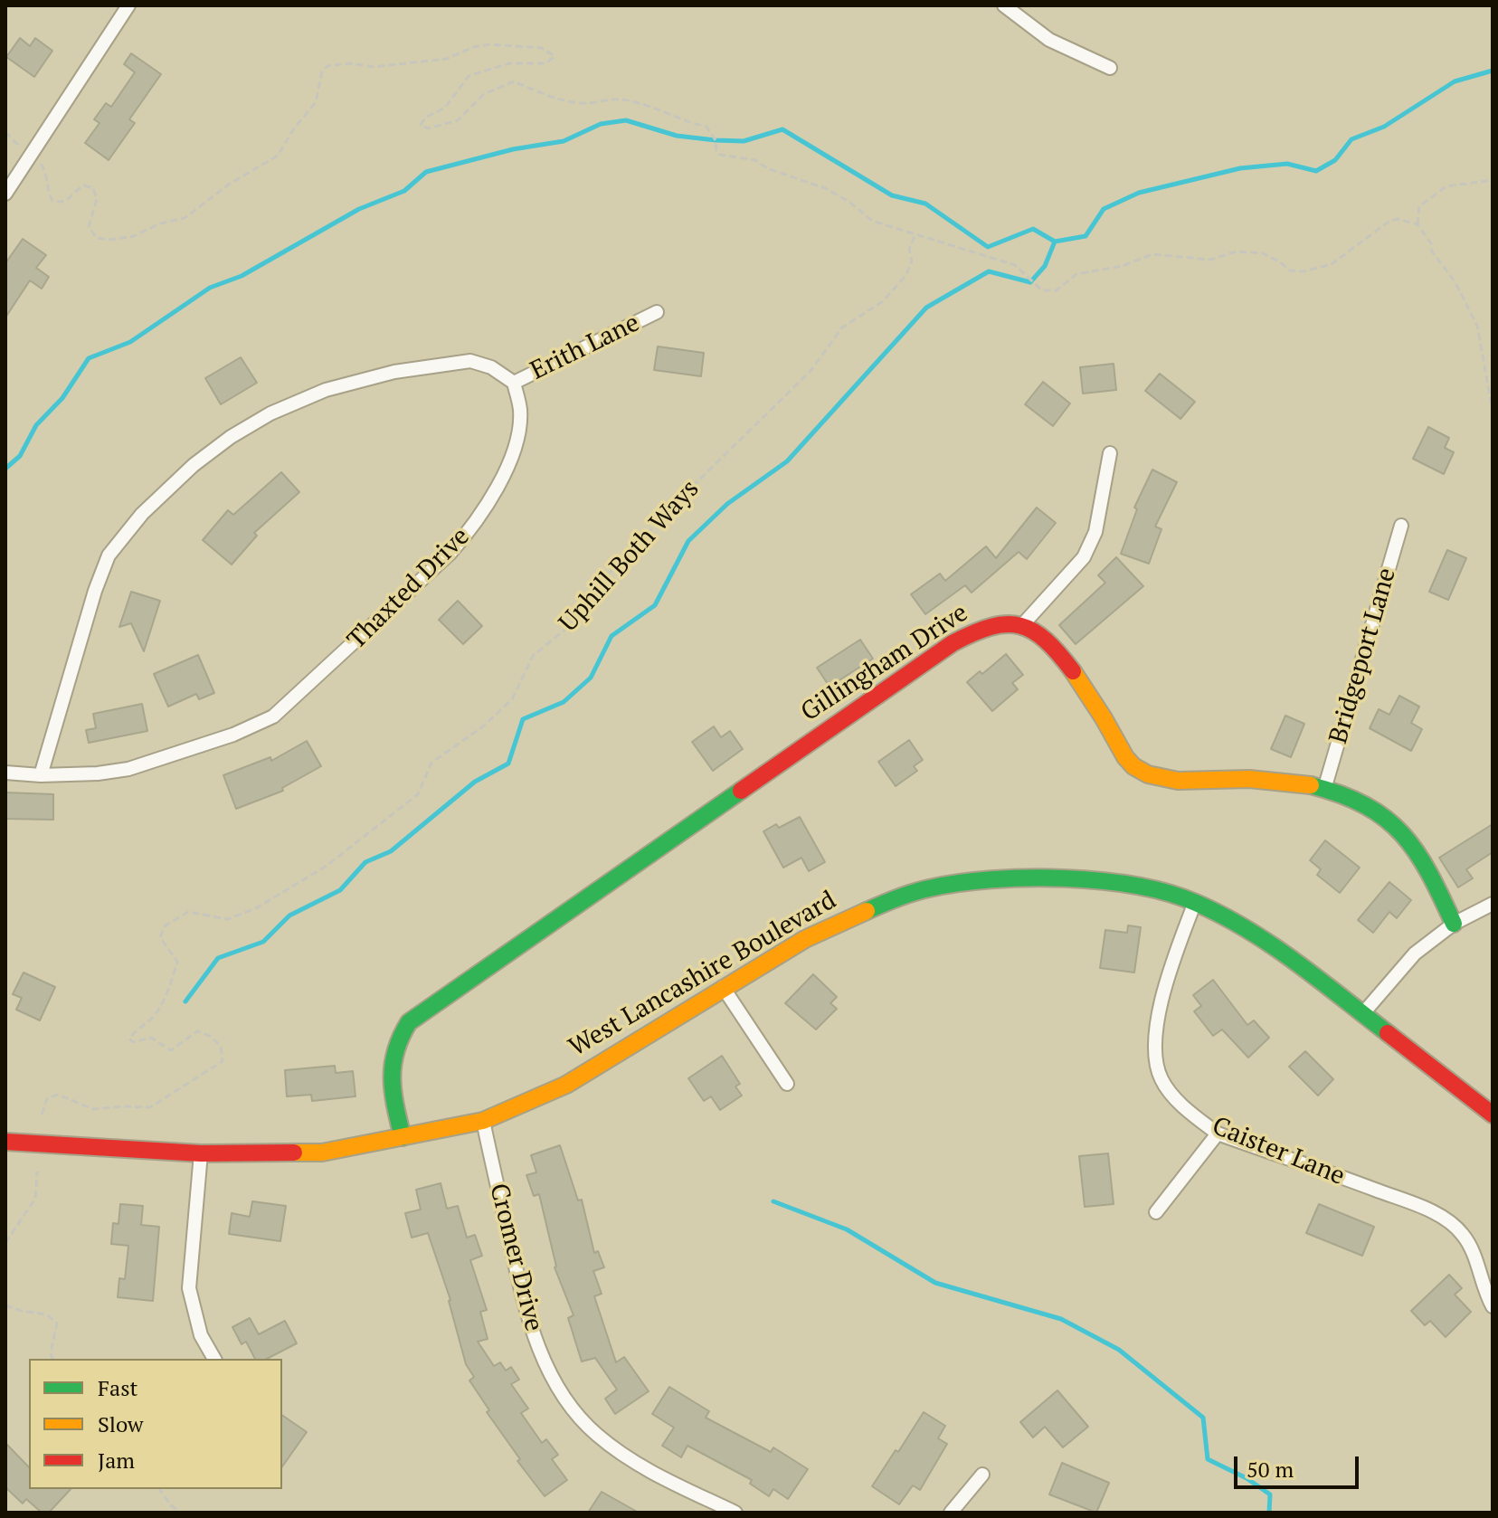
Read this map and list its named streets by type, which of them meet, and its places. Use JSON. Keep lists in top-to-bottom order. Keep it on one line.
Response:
{"streets":{"main road":["Gillingham Drive","West Lancashire Boulevard"],"street":["Erith Lane","Thaxted Drive","Bridgeport Lane","Caister Lane","Cromer Drive"],"path":["Uphill Both Ways"]},"crossings":[["Erith Lane","Thaxted Drive"],["Gillingham Drive","West Lancashire Boulevard"],["West Lancashire Boulevard","Caister Lane"],["West Lancashire Boulevard","Cromer Drive"]],"legend":["Fast","Slow","Jam"],"scale_bar":"50 m"}
